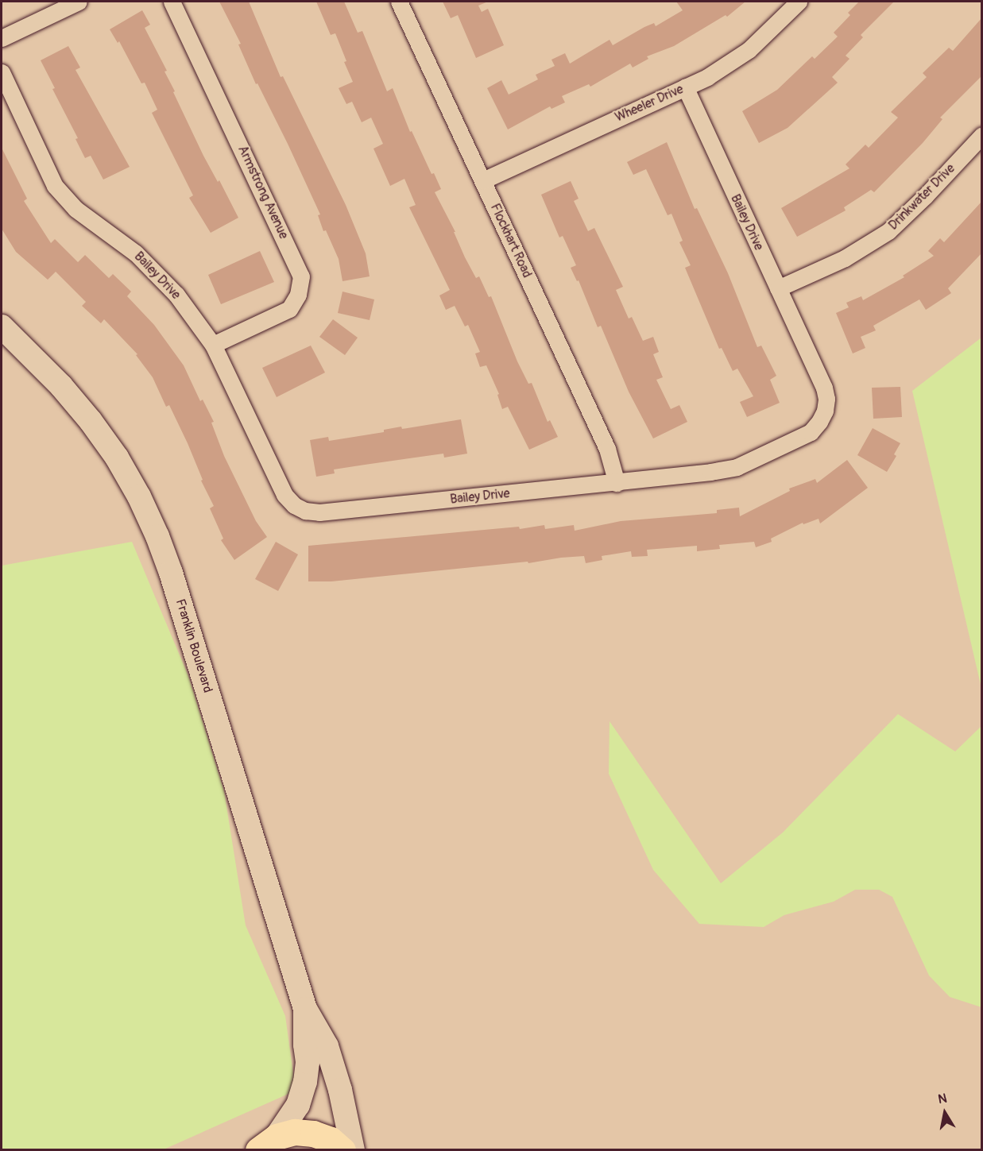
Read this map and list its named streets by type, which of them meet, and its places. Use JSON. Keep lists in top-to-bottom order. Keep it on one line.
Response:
{"streets":{"main road":["Franklin Boulevard"],"street":["Wheeler Drive","Armstrong Avenue","Drinkwater Drive","Bailey Drive","Flockhart Road"]},"crossings":[["Wheeler Drive","Bailey Drive"],["Wheeler Drive","Flockhart Road"],["Armstrong Avenue","Bailey Drive"],["Drinkwater Drive","Bailey Drive"],["Bailey Drive","Flockhart Road"]],"north":"top"}
